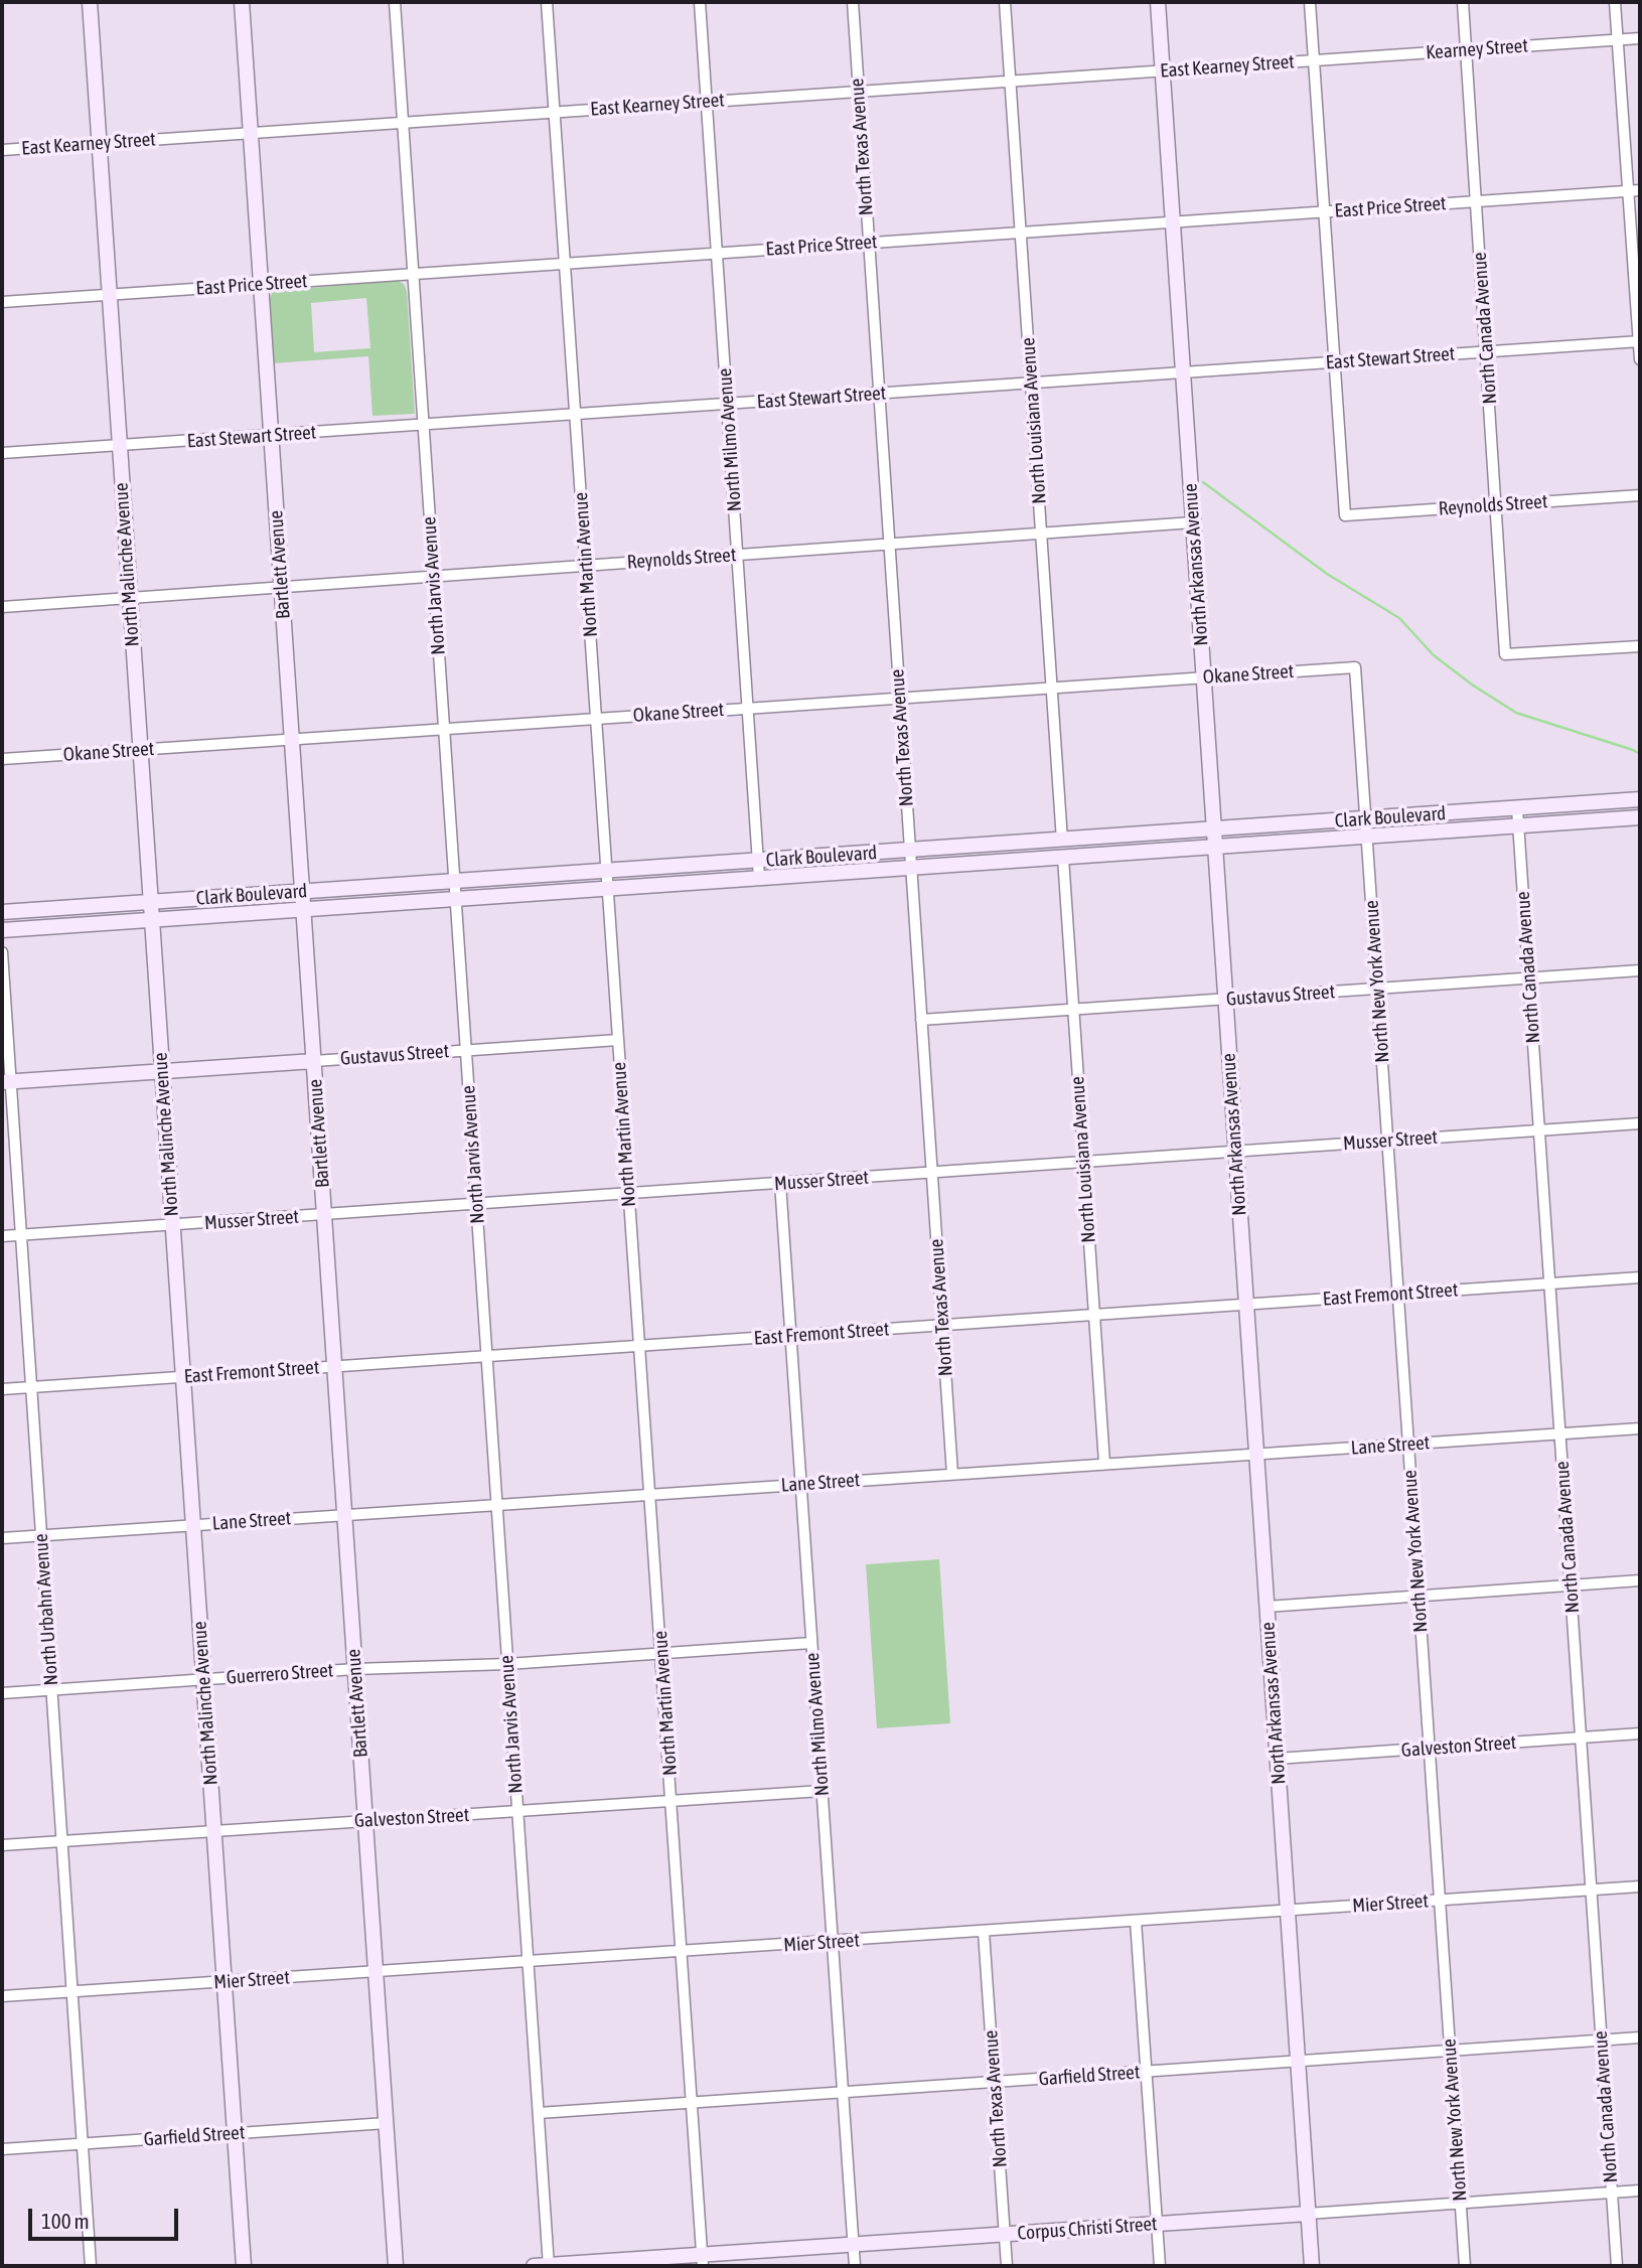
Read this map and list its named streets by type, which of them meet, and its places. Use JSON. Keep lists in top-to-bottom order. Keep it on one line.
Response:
{"streets":{"main road":["North Malinche Avenue","Bartlett Avenue","North Arkansas Avenue","Clark Boulevard","Gustavus Street","Corpus Christi Street"],"street":["Kearney Street","East Kearney Street","North Texas Avenue","East Price Street","North Canada Avenue","East Stewart Street","North Louisiana Avenue","North Milmo Avenue","Reynolds Street","North Martin Avenue","North Jarvis Avenue","Okane Street","North New York Avenue","Musser Street","East Fremont Street","Lane Street","North Urbahn Avenue","Guerrero Street","Galveston Street","Mier Street","Garfield Street"]},"crossings":[["Kearney Street","East Kearney Street"],["Kearney Street","North Canada Avenue"],["East Kearney Street","North Texas Avenue"],["East Kearney Street","North Louisiana Avenue"],["East Kearney Street","North Milmo Avenue"],["East Kearney Street","North Malinche Avenue"],["East Kearney Street","Bartlett Avenue"],["East Kearney Street","North Martin Avenue"],["East Kearney Street","North Arkansas Avenue"],["East Kearney Street","North Jarvis Avenue"],["North Texas Avenue","East Price Street"],["North Texas Avenue","East Stewart Street"],["North Texas Avenue","Reynolds Street"],["North Texas Avenue","Okane Street"],["North Texas Avenue","Clark Boulevard"],["North Texas Avenue","Gustavus Street"],["North Texas Avenue","Musser Street"],["North Texas Avenue","East Fremont Street"],["North Texas Avenue","Lane Street"],["North Texas Avenue","Mier Street"],["North Texas Avenue","Garfield Street"],["North Texas Avenue","Corpus Christi Street"],["East Price Street","North Canada Avenue"],["East Price Street","North Louisiana Avenue"],["East Price Street","North Milmo Avenue"],["East Price Street","North Malinche Avenue"],["East Price Street","Bartlett Avenue"],["East Price Street","North Martin Avenue"],["East Price Street","North Arkansas Avenue"],["East Price Street","North Jarvis Avenue"],["North Canada Avenue","East Stewart Street"],["North Canada Avenue","Reynolds Street"],["North Canada Avenue","Clark Boulevard"],["North Canada Avenue","Gustavus Street"],["North Canada Avenue","Musser Street"],["North Canada Avenue","East Fremont Street"],["North Canada Avenue","Lane Street"],["North Canada Avenue","Galveston Street"],["North Canada Avenue","Mier Street"],["North Canada Avenue","Garfield Street"],["North Canada Avenue","Corpus Christi Street"],["East Stewart Street","North Louisiana Avenue"],["East Stewart Street","North Milmo Avenue"],["East Stewart Street","Reynolds Street"],["East Stewart Street","North Malinche Avenue"],["East Stewart Street","Bartlett Avenue"],["East Stewart Street","North Martin Avenue"],["East Stewart Street","North Arkansas Avenue"],["East Stewart Street","North Jarvis Avenue"],["North Louisiana Avenue","Reynolds Street"],["North Louisiana Avenue","Okane Street"],["North Louisiana Avenue","Clark Boulevard"],["North Louisiana Avenue","Gustavus Street"],["North Louisiana Avenue","Musser Street"],["North Louisiana Avenue","East Fremont Street"],["North Louisiana Avenue","Lane Street"],["North Milmo Avenue","Reynolds Street"],["North Milmo Avenue","Okane Street"],["North Milmo Avenue","Clark Boulevard"],["North Milmo Avenue","Musser Street"],["North Milmo Avenue","East Fremont Street"],["North Milmo Avenue","Lane Street"],["North Milmo Avenue","Guerrero Street"],["North Milmo Avenue","Galveston Street"],["North Milmo Avenue","Mier Street"],["North Milmo Avenue","Garfield Street"],["North Milmo Avenue","Corpus Christi Street"],["Reynolds Street","North Malinche Avenue"],["Reynolds Street","Bartlett Avenue"],["Reynolds Street","North Martin Avenue"],["Reynolds Street","North Arkansas Avenue"],["Reynolds Street","North Jarvis Avenue"],["North Malinche Avenue","Okane Street"],["North Malinche Avenue","Clark Boulevard"],["North Malinche Avenue","Gustavus Street"],["North Malinche Avenue","Musser Street"],["North Malinche Avenue","East Fremont Street"],["North Malinche Avenue","Lane Street"],["North Malinche Avenue","Guerrero Street"],["North Malinche Avenue","Galveston Street"],["North Malinche Avenue","Mier Street"],["North Malinche Avenue","Garfield Street"],["Bartlett Avenue","Okane Street"],["Bartlett Avenue","Clark Boulevard"],["Bartlett Avenue","Gustavus Street"],["Bartlett Avenue","Musser Street"],["Bartlett Avenue","East Fremont Street"],["Bartlett Avenue","Lane Street"],["Bartlett Avenue","Guerrero Street"],["Bartlett Avenue","Galveston Street"],["Bartlett Avenue","Mier Street"],["Bartlett Avenue","Garfield Street"],["North Martin Avenue","Okane Street"],["North Martin Avenue","Clark Boulevard"],["North Martin Avenue","Gustavus Street"],["North Martin Avenue","Musser Street"],["North Martin Avenue","East Fremont Street"],["North Martin Avenue","Lane Street"],["North Martin Avenue","Guerrero Street"],["North Martin Avenue","Galveston Street"],["North Martin Avenue","Mier Street"],["North Martin Avenue","Garfield Street"],["North Martin Avenue","Corpus Christi Street"],["North Arkansas Avenue","Okane Street"],["North Arkansas Avenue","Clark Boulevard"],["North Arkansas Avenue","Gustavus Street"],["North Arkansas Avenue","Musser Street"],["North Arkansas Avenue","East Fremont Street"],["North Arkansas Avenue","Lane Street"],["North Arkansas Avenue","Galveston Street"],["North Arkansas Avenue","Mier Street"],["North Arkansas Avenue","Garfield Street"],["North Arkansas Avenue","Corpus Christi Street"],["North Jarvis Avenue","Okane Street"],["North Jarvis Avenue","Clark Boulevard"],["North Jarvis Avenue","Gustavus Street"],["North Jarvis Avenue","Musser Street"],["North Jarvis Avenue","East Fremont Street"],["North Jarvis Avenue","Lane Street"],["North Jarvis Avenue","Guerrero Street"],["North Jarvis Avenue","Galveston Street"],["North Jarvis Avenue","Mier Street"],["North Jarvis Avenue","Garfield Street"],["North Jarvis Avenue","Corpus Christi Street"],["Okane Street","North New York Avenue"],["Clark Boulevard","North New York Avenue"],["North New York Avenue","Gustavus Street"],["North New York Avenue","Musser Street"],["North New York Avenue","East Fremont Street"],["North New York Avenue","Lane Street"],["North New York Avenue","Galveston Street"],["North New York Avenue","Mier Street"],["North New York Avenue","Garfield Street"],["North New York Avenue","Corpus Christi Street"],["Gustavus Street","North Urbahn Avenue"],["Musser Street","North Urbahn Avenue"],["East Fremont Street","North Urbahn Avenue"],["Lane Street","North Urbahn Avenue"],["North Urbahn Avenue","Guerrero Street"],["North Urbahn Avenue","Galveston Street"],["North Urbahn Avenue","Mier Street"],["North Urbahn Avenue","Garfield Street"]],"scale_bar":"100 m"}
